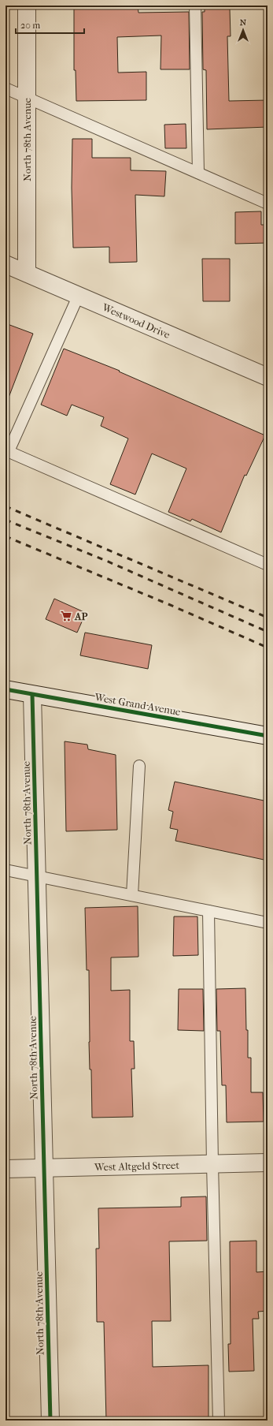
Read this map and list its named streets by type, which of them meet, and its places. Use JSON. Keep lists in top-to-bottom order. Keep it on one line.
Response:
{"streets":{"street":["North 78th Avenue","Westwood Drive","West Grand Avenue","West Altgeld Street"]},"crossings":[["North 78th Avenue","Westwood Drive"],["North 78th Avenue","West Grand Avenue"],["North 78th Avenue","West Altgeld Street"]],"places":{"supermarket":["AP"]},"scale_bar":"20 m","north":"top"}
